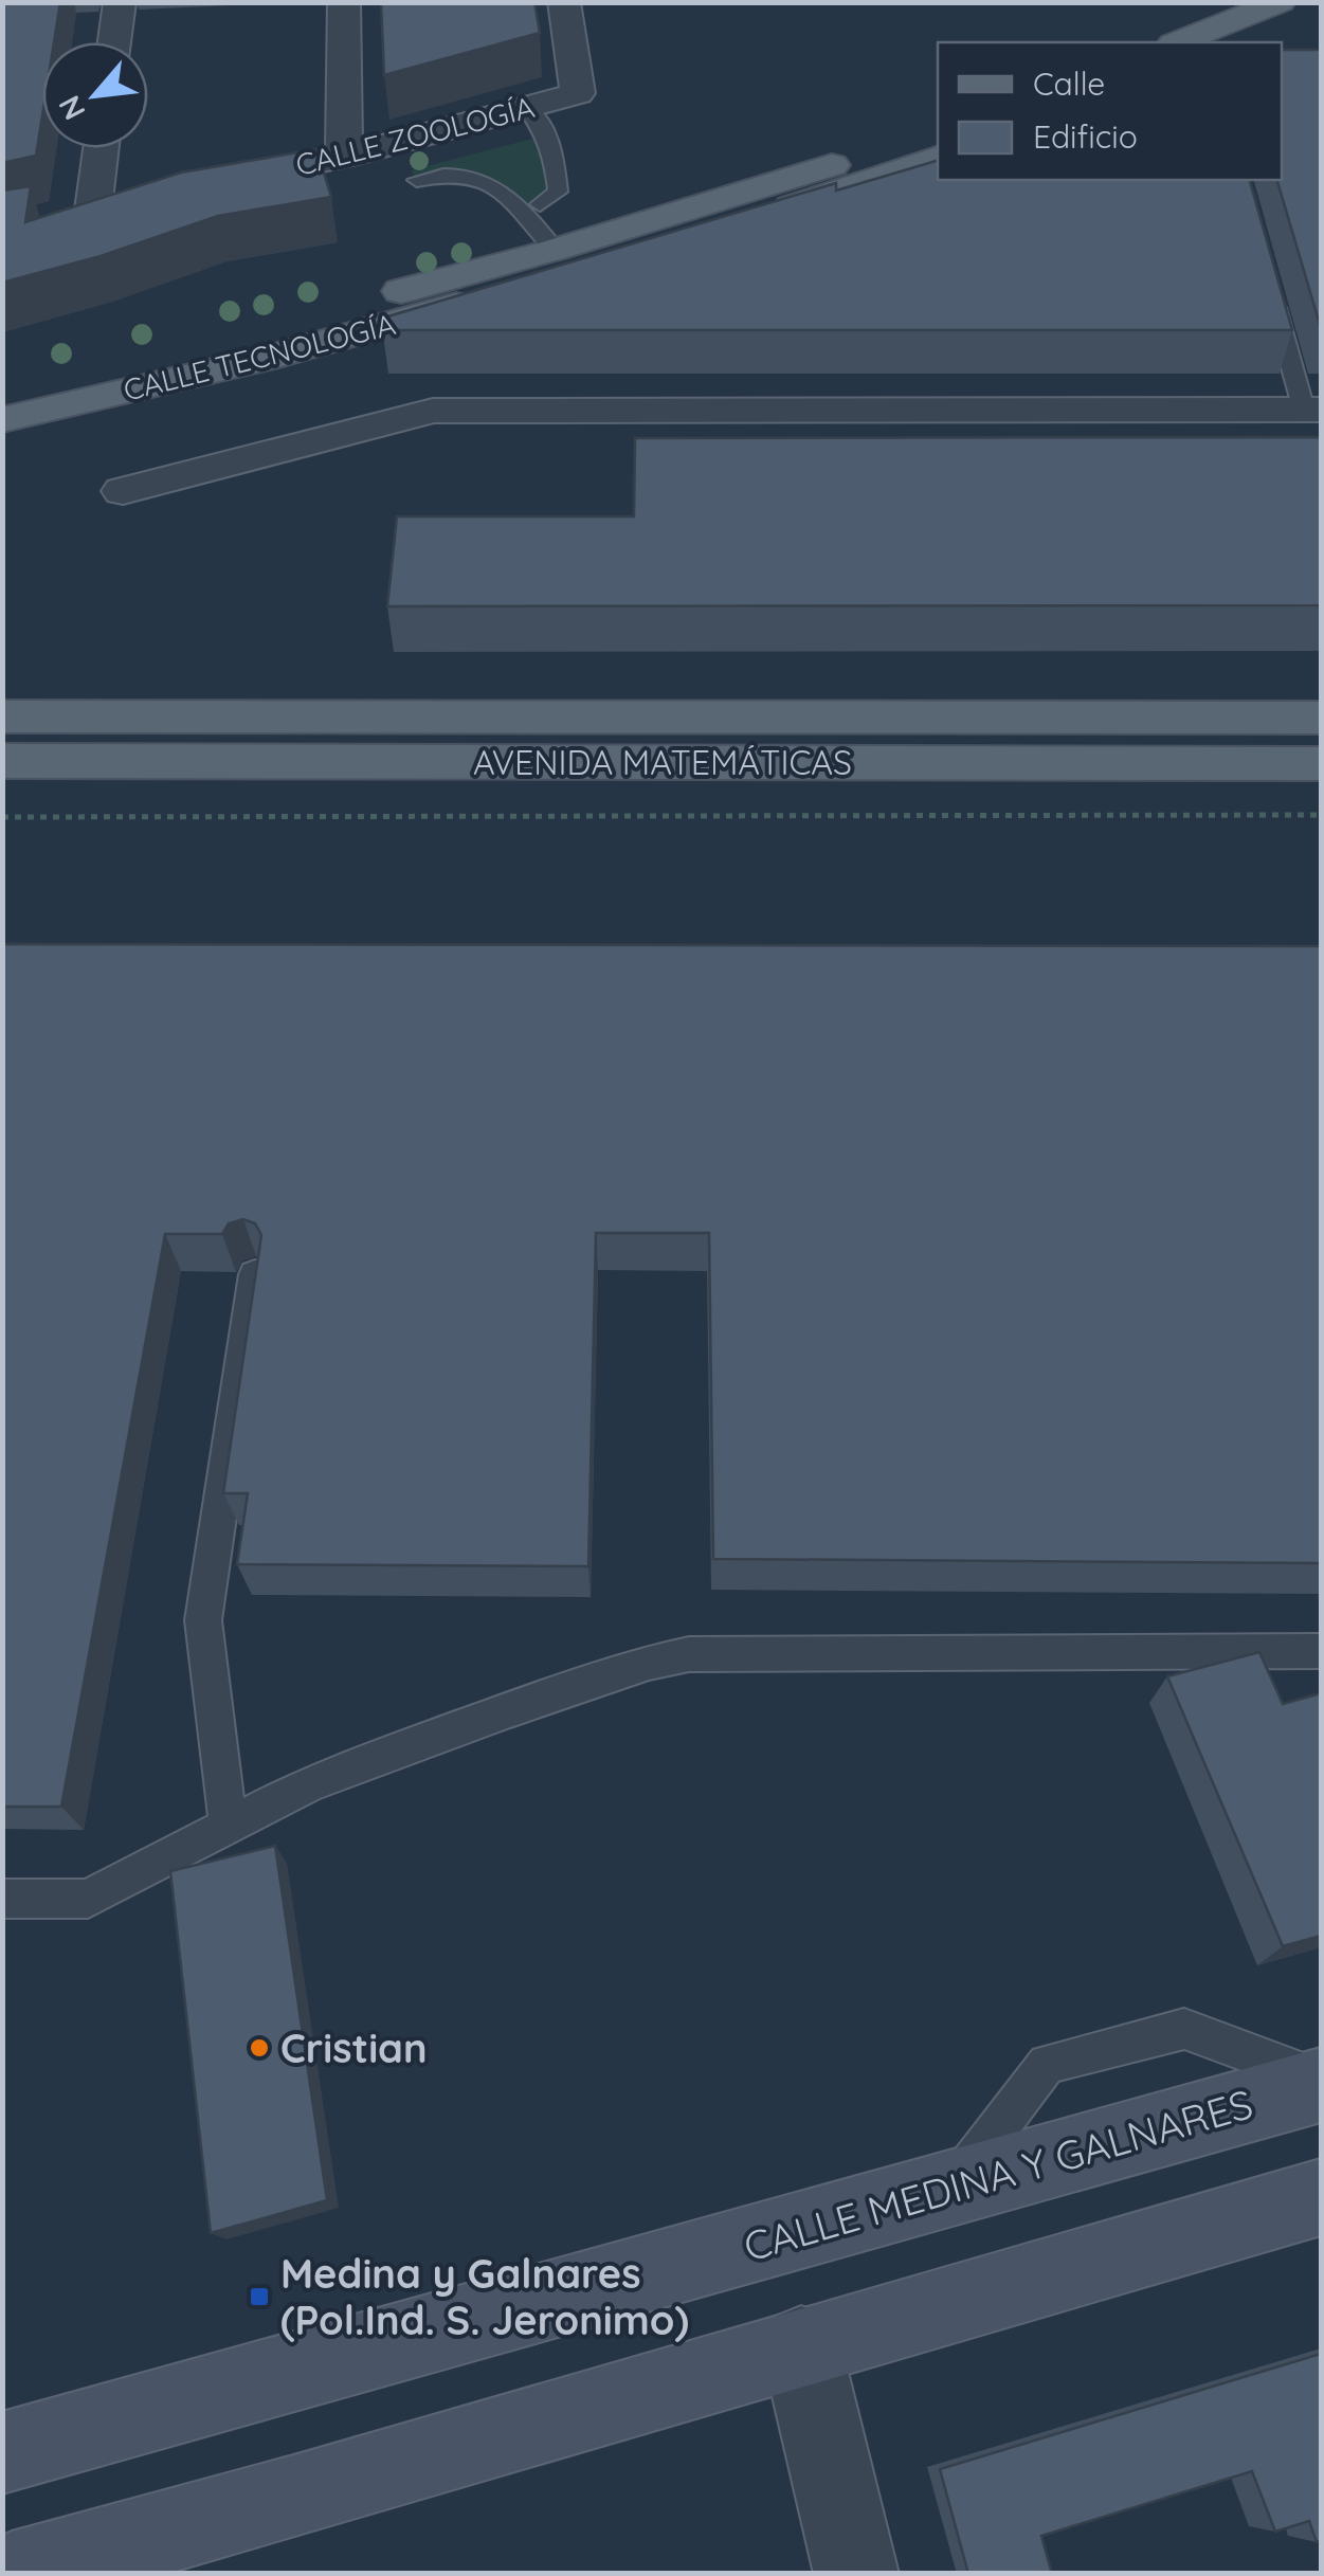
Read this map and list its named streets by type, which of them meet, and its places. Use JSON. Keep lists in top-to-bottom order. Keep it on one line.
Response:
{"streets":{"main road":["CALLE TECNOLOGÍA","AVENIDA MATEMÁTICAS","CALLE MEDINA Y GALNARES"],"street":["CALLE ZOOLOGÍA"]},"places":{"other":["Cristian"],"transit":["Medina y Galnares (Pol.Ind. S. Jeronimo)"]},"legend":["Calle","Edificio"],"north":"bottom left"}
